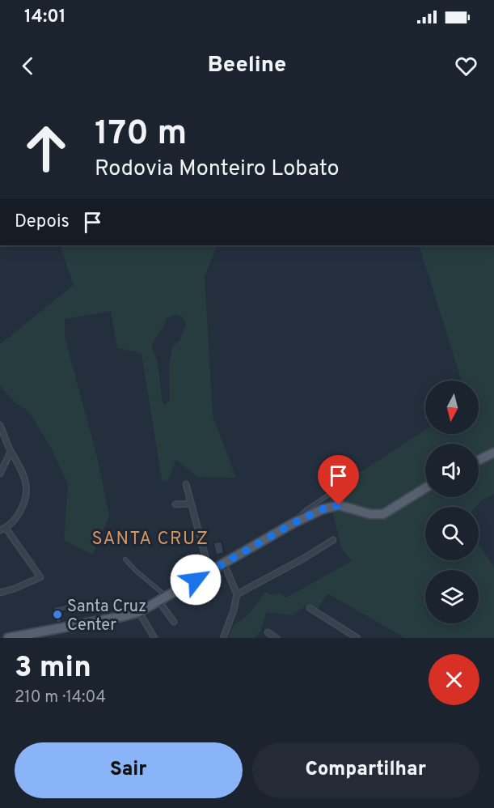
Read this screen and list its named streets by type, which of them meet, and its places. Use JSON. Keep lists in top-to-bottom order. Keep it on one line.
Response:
{"districts":["SANTA CRUZ"],"places":["Santa Cruz Center"],"north":"bottom","page":{"status":"14:01","header":"Beeline","turn":["170 m","Rodovia Monteiro Lobato"],"then":"Depois","heading":["3 min","210 m · 14:04"],"buttons":["Sair","Compartilhar"]}}
